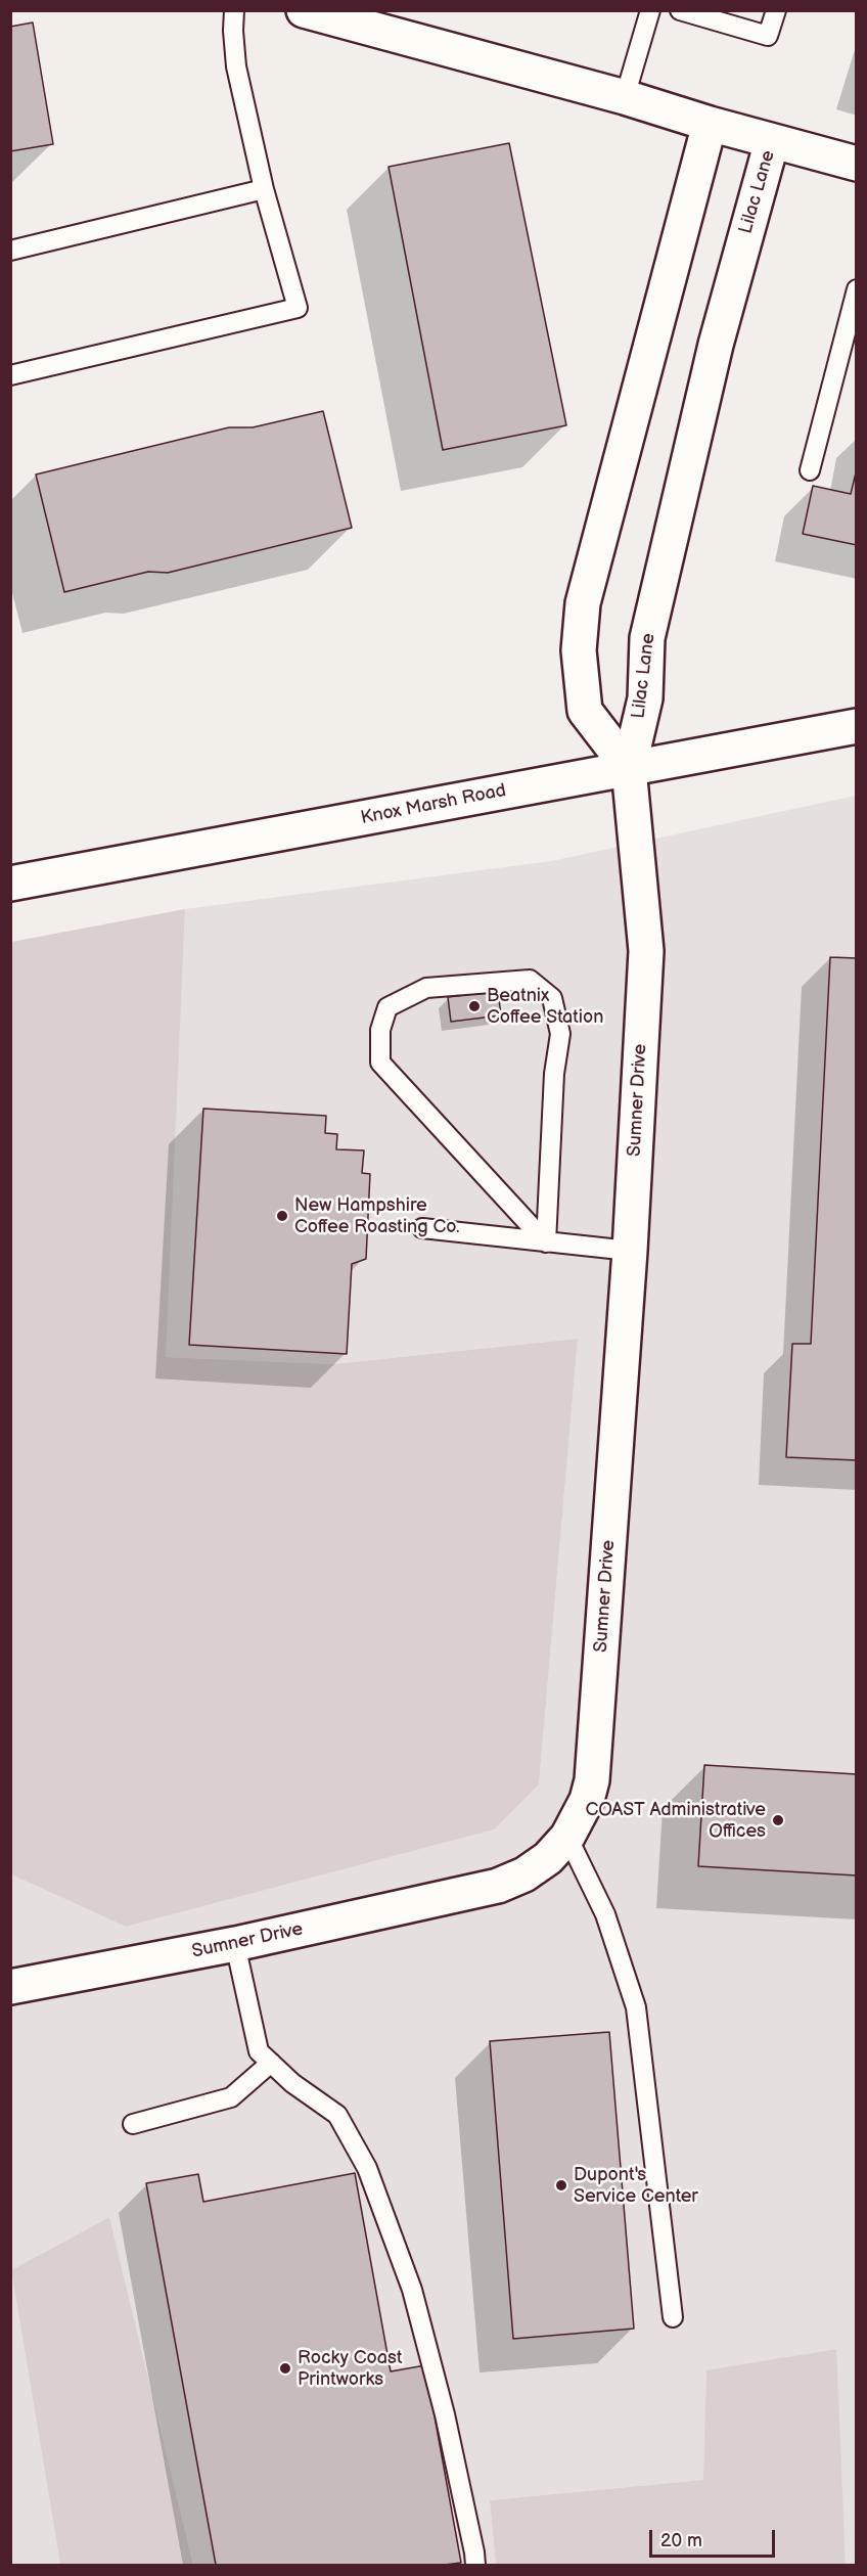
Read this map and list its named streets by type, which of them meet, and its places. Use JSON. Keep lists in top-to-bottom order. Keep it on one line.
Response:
{"streets":{"street":["Lilac Lane","Knox Marsh Road","Sumner Drive"]},"crossings":[["Lilac Lane","Knox Marsh Road"],["Lilac Lane","Sumner Drive"],["Knox Marsh Road","Sumner Drive"]],"places":["Beatnix Coffee Station","New Hampshire Coffee Roasting Co.","COAST Administrative Offices","Dupont's Service Center","Rocky Coast Printworks"],"scale_bar":"20 m"}
